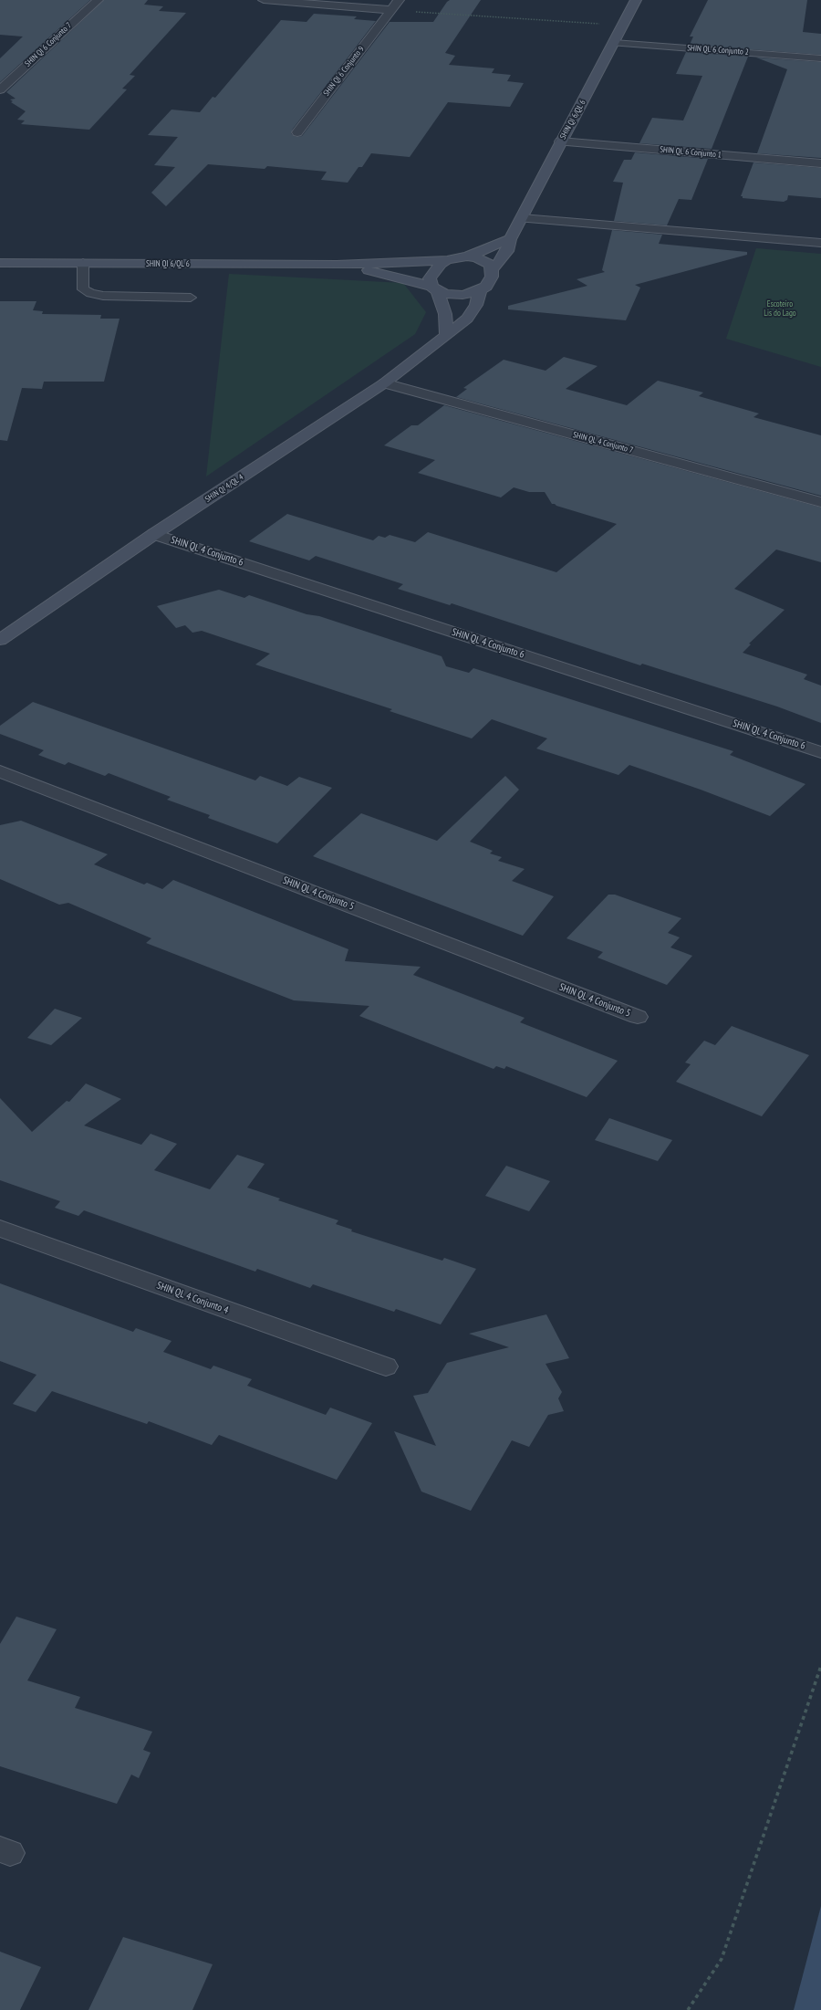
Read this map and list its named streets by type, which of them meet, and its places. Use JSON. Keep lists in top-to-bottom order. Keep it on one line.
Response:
{"streets":{"street":["SHIN QI 6 Conjunto 7","SHIN QL 6 Conjunto 2","SHIN QI 6 Conjunto 9","SHIN QI 6/QL 6","SHIN QL 6 Conjunto 1","SHIN QL 4 Conjunto 7","SHIN QI 4/QL 4","SHIN QL 4 Conjunto 6","SHIN QL 4 Conjunto 5","SHIN QL 4 Conjunto 4"]},"crossings":[["SHIN QL 6 Conjunto 2","SHIN QI 6/QL 6"],["SHIN QI 6/QL 6","SHIN QL 6 Conjunto 1"],["SHIN QI 6/QL 6","SHIN QI 4/QL 4"],["SHIN QL 4 Conjunto 7","SHIN QI 4/QL 4"],["SHIN QI 4/QL 4","SHIN QL 4 Conjunto 6"]],"parks":["Escoteiro Lis do Lago"]}
